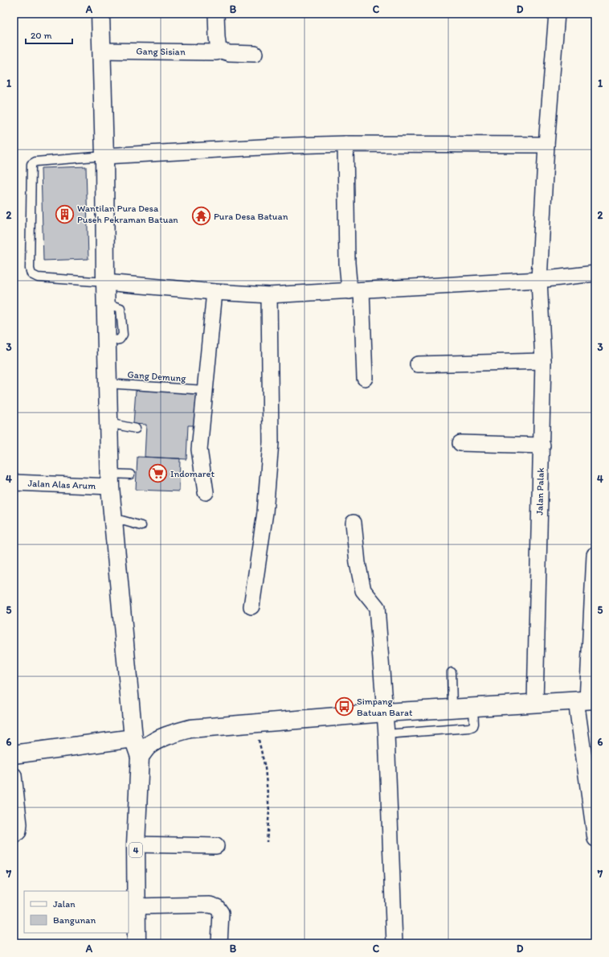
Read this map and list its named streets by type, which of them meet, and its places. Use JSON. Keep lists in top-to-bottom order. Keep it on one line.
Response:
{"streets":{"main road":["4"],"street":["Gang Sisian","Jalan Alas Arum","Jalan Palak"],"lane":["Gang Demung"]},"places":{"building":["Wantilan Pura Desa Puseh Pekraman Batuan"],"temple":["Pura Desa Batuan"],"supermarket":["Indomaret"],"bus stop":["Simpang Batuan Barat"]},"legend":["Jalan","Bangunan"],"scale_bar":"20 m","grid":{"columns":["A","B","C","D"],"rows":["1","2","3","4","5","6","7"]}}
